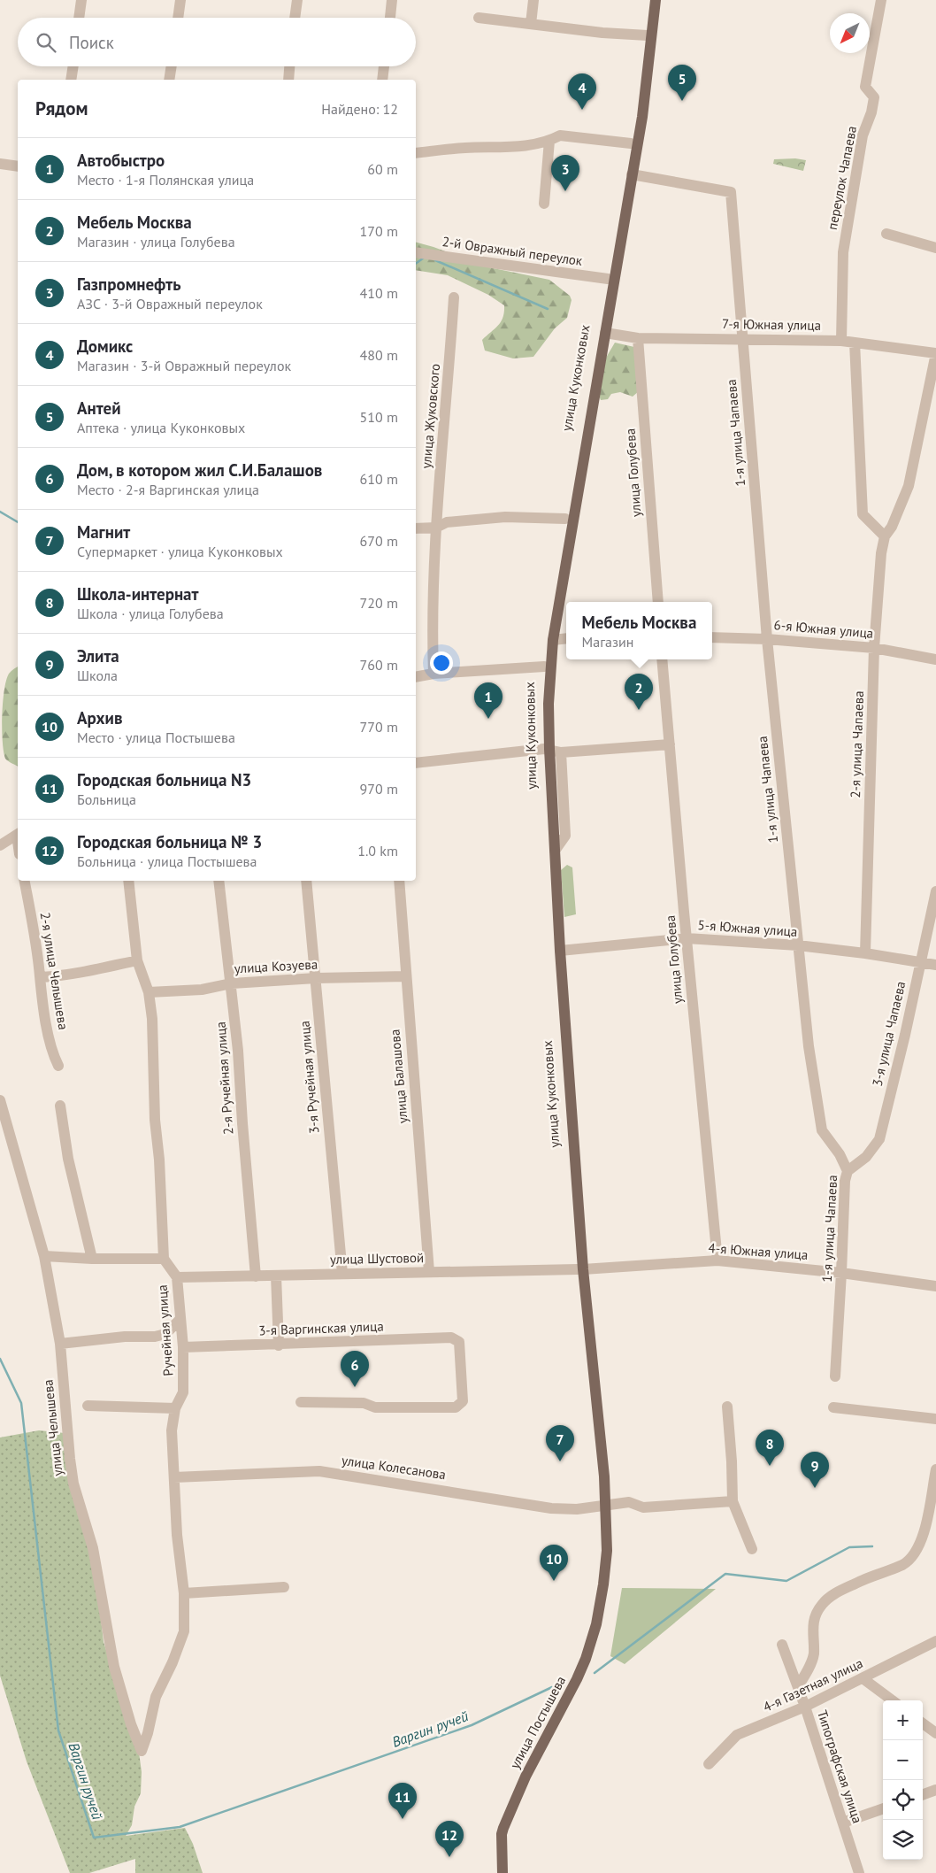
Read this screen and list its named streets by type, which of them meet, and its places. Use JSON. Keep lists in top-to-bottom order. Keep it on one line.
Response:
{"streets":{"main road":["улица Куконковых","улица Постышева"],"street":["переулок Чапаева","2-й Овражный переулок","7-я Южная улица","улица Жуковского","1-я улица Чапаева","улица Голубева","6-я Южная улица","2-я улица Чапаева","5-я Южная улица","улица Козуева","2-я улица Челышева","3-я улица Чапаева","улица Балашова","3-я Ручейная улица","2-я Ручейная улица","4-я Южная улица","улица Шустовой","3-я Варгинская улица","Ручейная улица","улица Челышева","улица Колесанова","4-я Газетная улица","Типографская улица"]},"crossings":[["переулок Чапаева","7-я Южная улица"],["2-й Овражный переулок","улица Куконковых"],["7-я Южная улица","улица Куконковых"],["7-я Южная улица","1-я улица Чапаева"],["7-я Южная улица","улица Голубева"],["7-я Южная улица","2-я улица Чапаева"],["улица Куконковых","1-я улица Чапаева"],["улица Куконковых","5-я Южная улица"],["улица Куконковых","4-я Южная улица"],["улица Куконковых","улица Шустовой"],["улица Куконковых","улица Колесанова"],["улица Куконковых","улица Постышева"],["1-я улица Чапаева","6-я Южная улица"],["1-я улица Чапаева","5-я Южная улица"],["1-я улица Чапаева","3-я улица Чапаева"],["1-я улица Чапаева","4-я Южная улица"],["улица Голубева","5-я Южная улица"],["улица Голубева","4-я Южная улица"],["6-я Южная улица","2-я улица Чапаева"],["2-я улица Чапаева","5-я Южная улица"],["5-я Южная улица","3-я улица Чапаева"],["улица Козуева","улица Балашова"],["улица Козуева","3-я Ручейная улица"],["улица Козуева","2-я Ручейная улица"],["улица Балашова","улица Шустовой"],["3-я Ручейная улица","улица Шустовой"],["2-я Ручейная улица","улица Шустовой"],["4-я Южная улица","улица Шустовой"],["улица Шустовой","Ручейная улица"],["3-я Варгинская улица","Ручейная улица"],["Ручейная улица","улица Челышева"],["Ручейная улица","улица Колесанова"],["4-я Газетная улица","Типографская улица"]],"water":["Варгин ручей"],"north":"bottom left","page":{"search":"Поиск","pins":["5","4","3","2","1","6","7","8","9","10","11","12"],"heading":["Рядом","Найдено: 12"],"list":[{"mark":"1","name":"Автобыстро","note":"Место · 1-я Полянская улица","value":"60 m"},{"mark":"2","name":"Мебель Москва","note":"Магазин · улица Голубева","value":"170 m"},{"mark":"3","name":"Газпромнефть","note":"АЗС · 3-й Овражный переулок","value":"410 m"},{"mark":"4","name":"Домикс","note":"Магазин · 3-й Овражный переулок","value":"480 m"},{"mark":"5","name":"Антей","note":"Аптека · улица Куконковых","value":"510 m"},{"mark":"6","name":"Дом, в котором жил С.И.Балашов","note":"Место · 2-я Варгинская улица","value":"610 m"},{"mark":"7","name":"Магнит","note":"Супермаркет · улица Куконковых","value":"670 m"},{"mark":"8","name":"Школа-интернат","note":"Школа · улица Голубева","value":"720 m"},{"mark":"9","name":"Элита","note":"Школа","value":"760 m"},{"mark":"10","name":"Архив","note":"Место · улица Постышева","value":"770 m"},{"mark":"11","name":"Городская больница N3","note":"Больница","value":"970 m"},{"mark":"12","name":"Городская больница № 3","note":"Больница · улица Постышева","value":"1.0 km"}],"popup":["Мебель Москва","Магазин"],"map_buttons":["+","−"]}}
